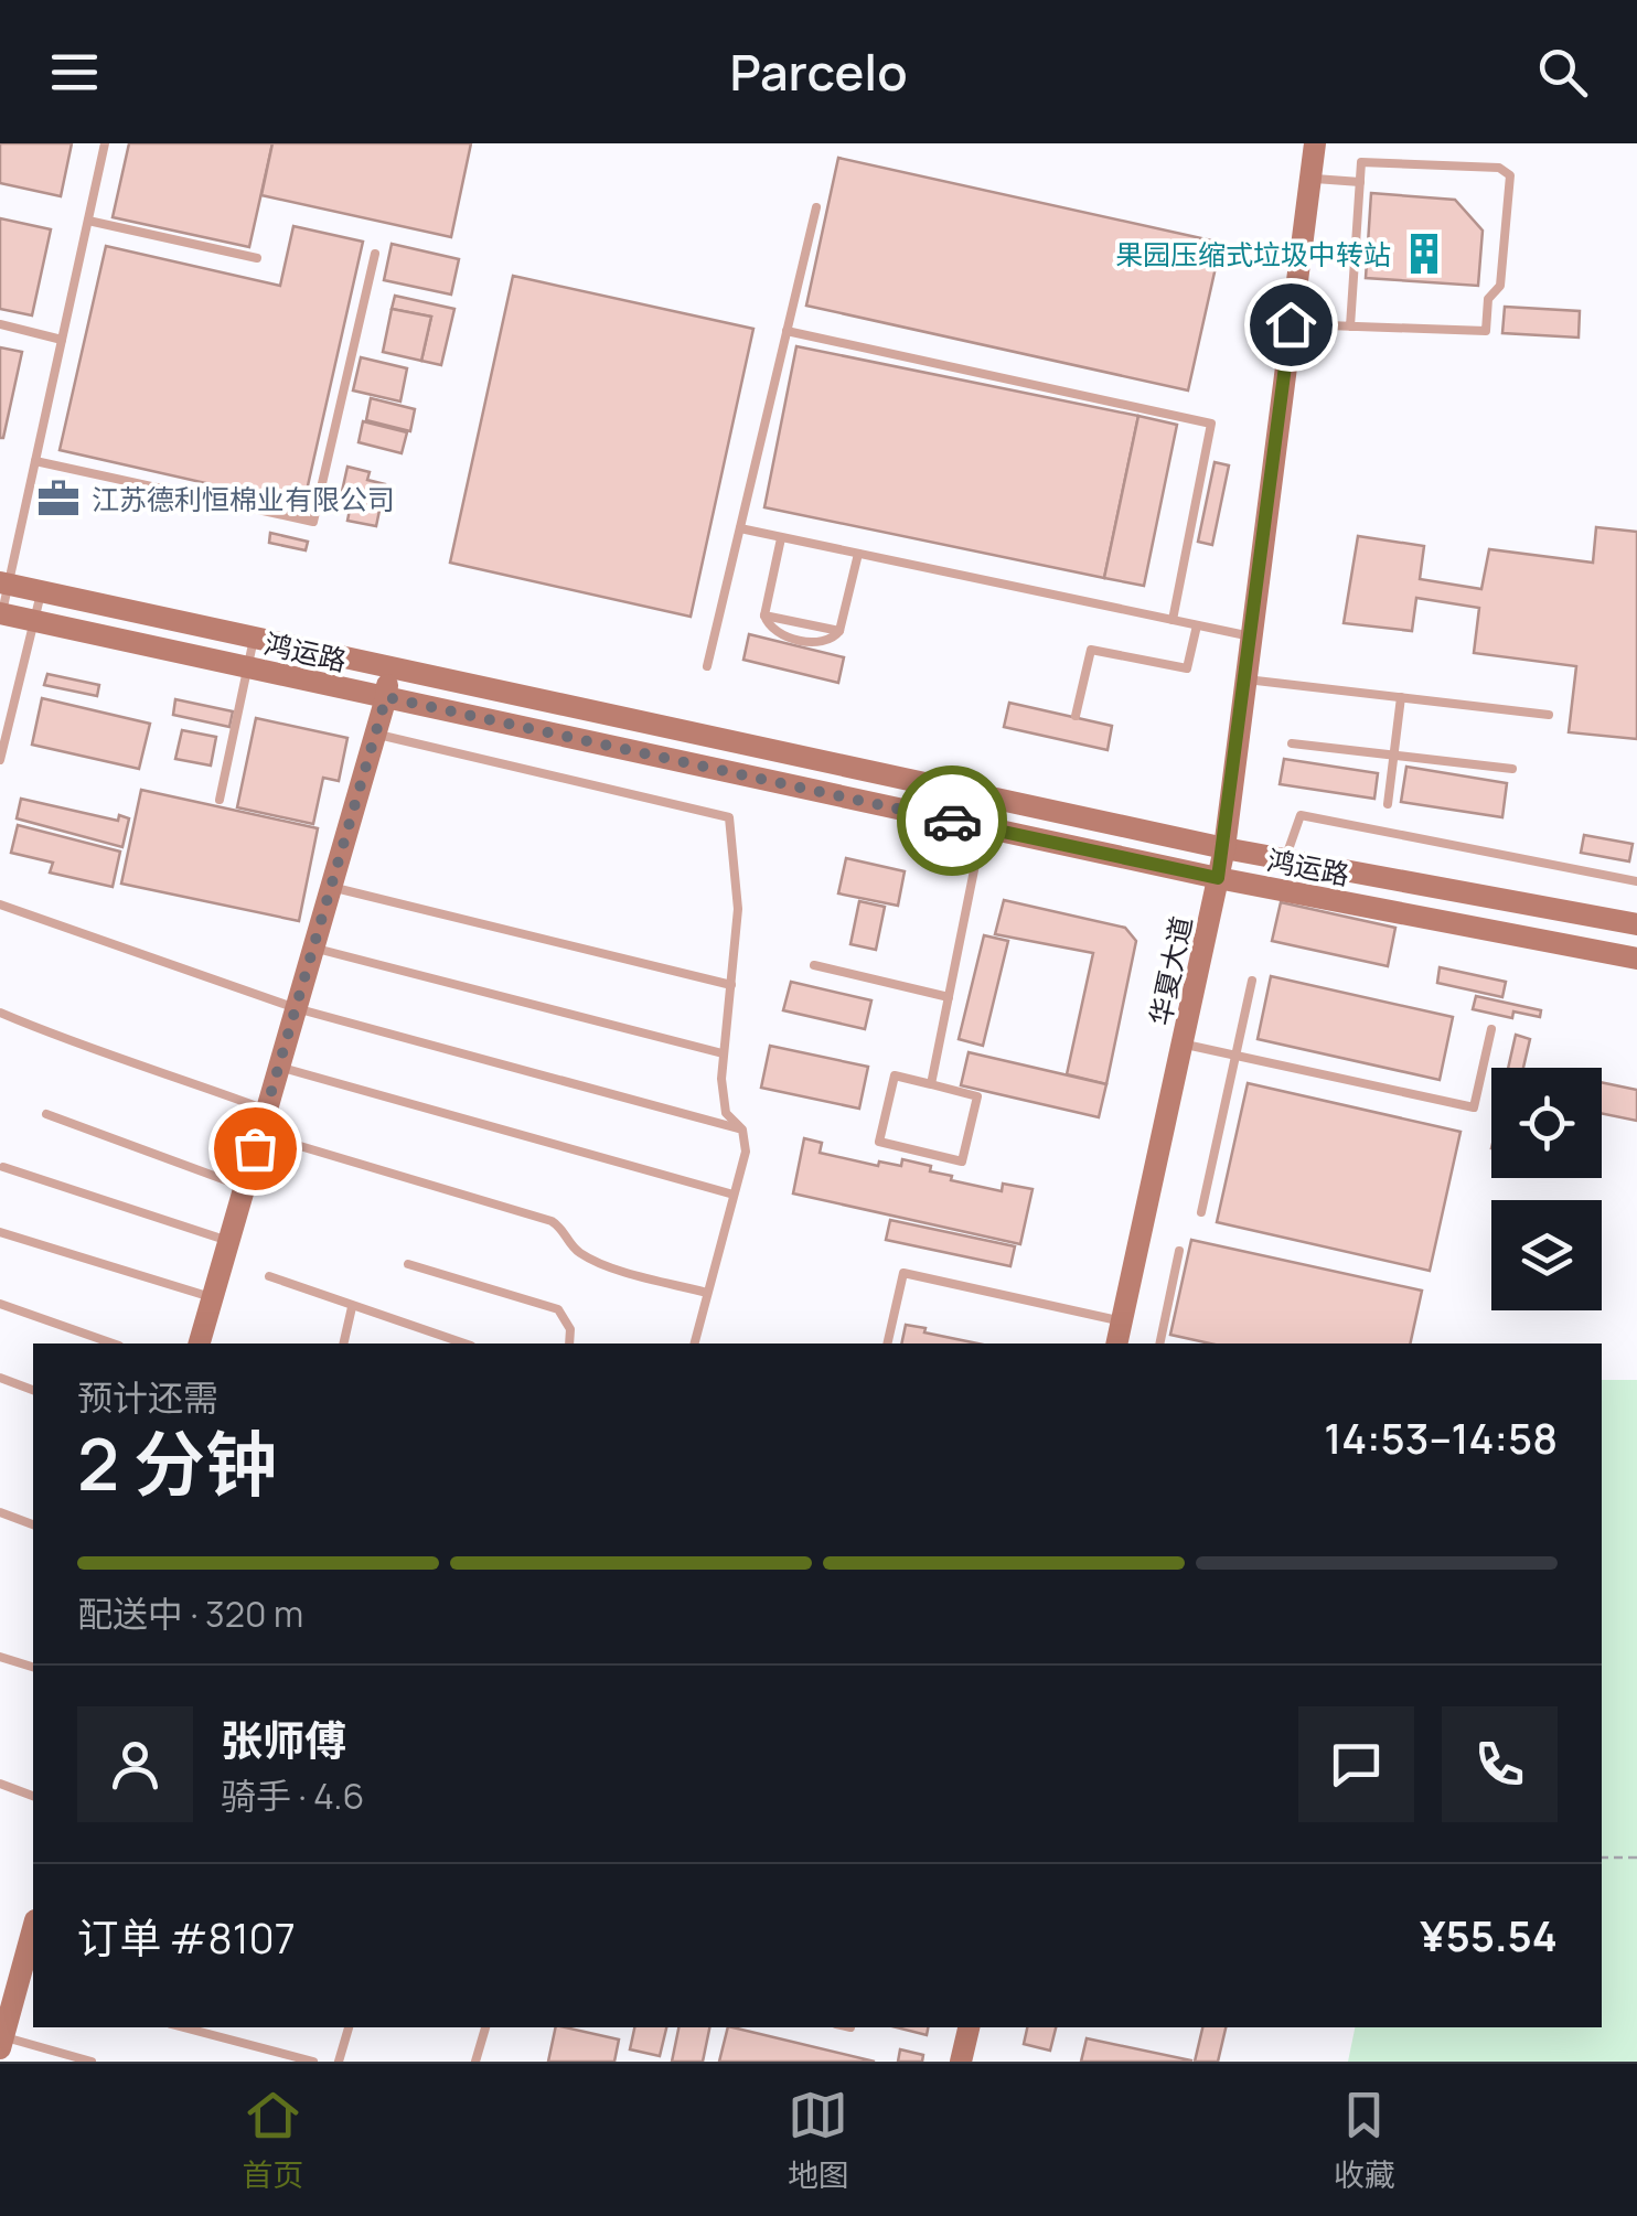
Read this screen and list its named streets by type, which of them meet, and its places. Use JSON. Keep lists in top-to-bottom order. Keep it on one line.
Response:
{"streets":{"street":["鸿运路","华夏大道"]},"crossings":[["鸿运路","华夏大道"]],"places":{"building":["果园压缩式垃圾中转站"],"office":["江苏德利恒棉业有限公司"]},"page":{"header":"Parcelo","heading":["2 分钟","预计还需","14:53–14:58"],"panel":["张师傅","骑手 · 4.6","订单 #8107","¥55.54"],"bar":"配送中 · 320 m","tabs":["首页","地图","收藏"]}}
